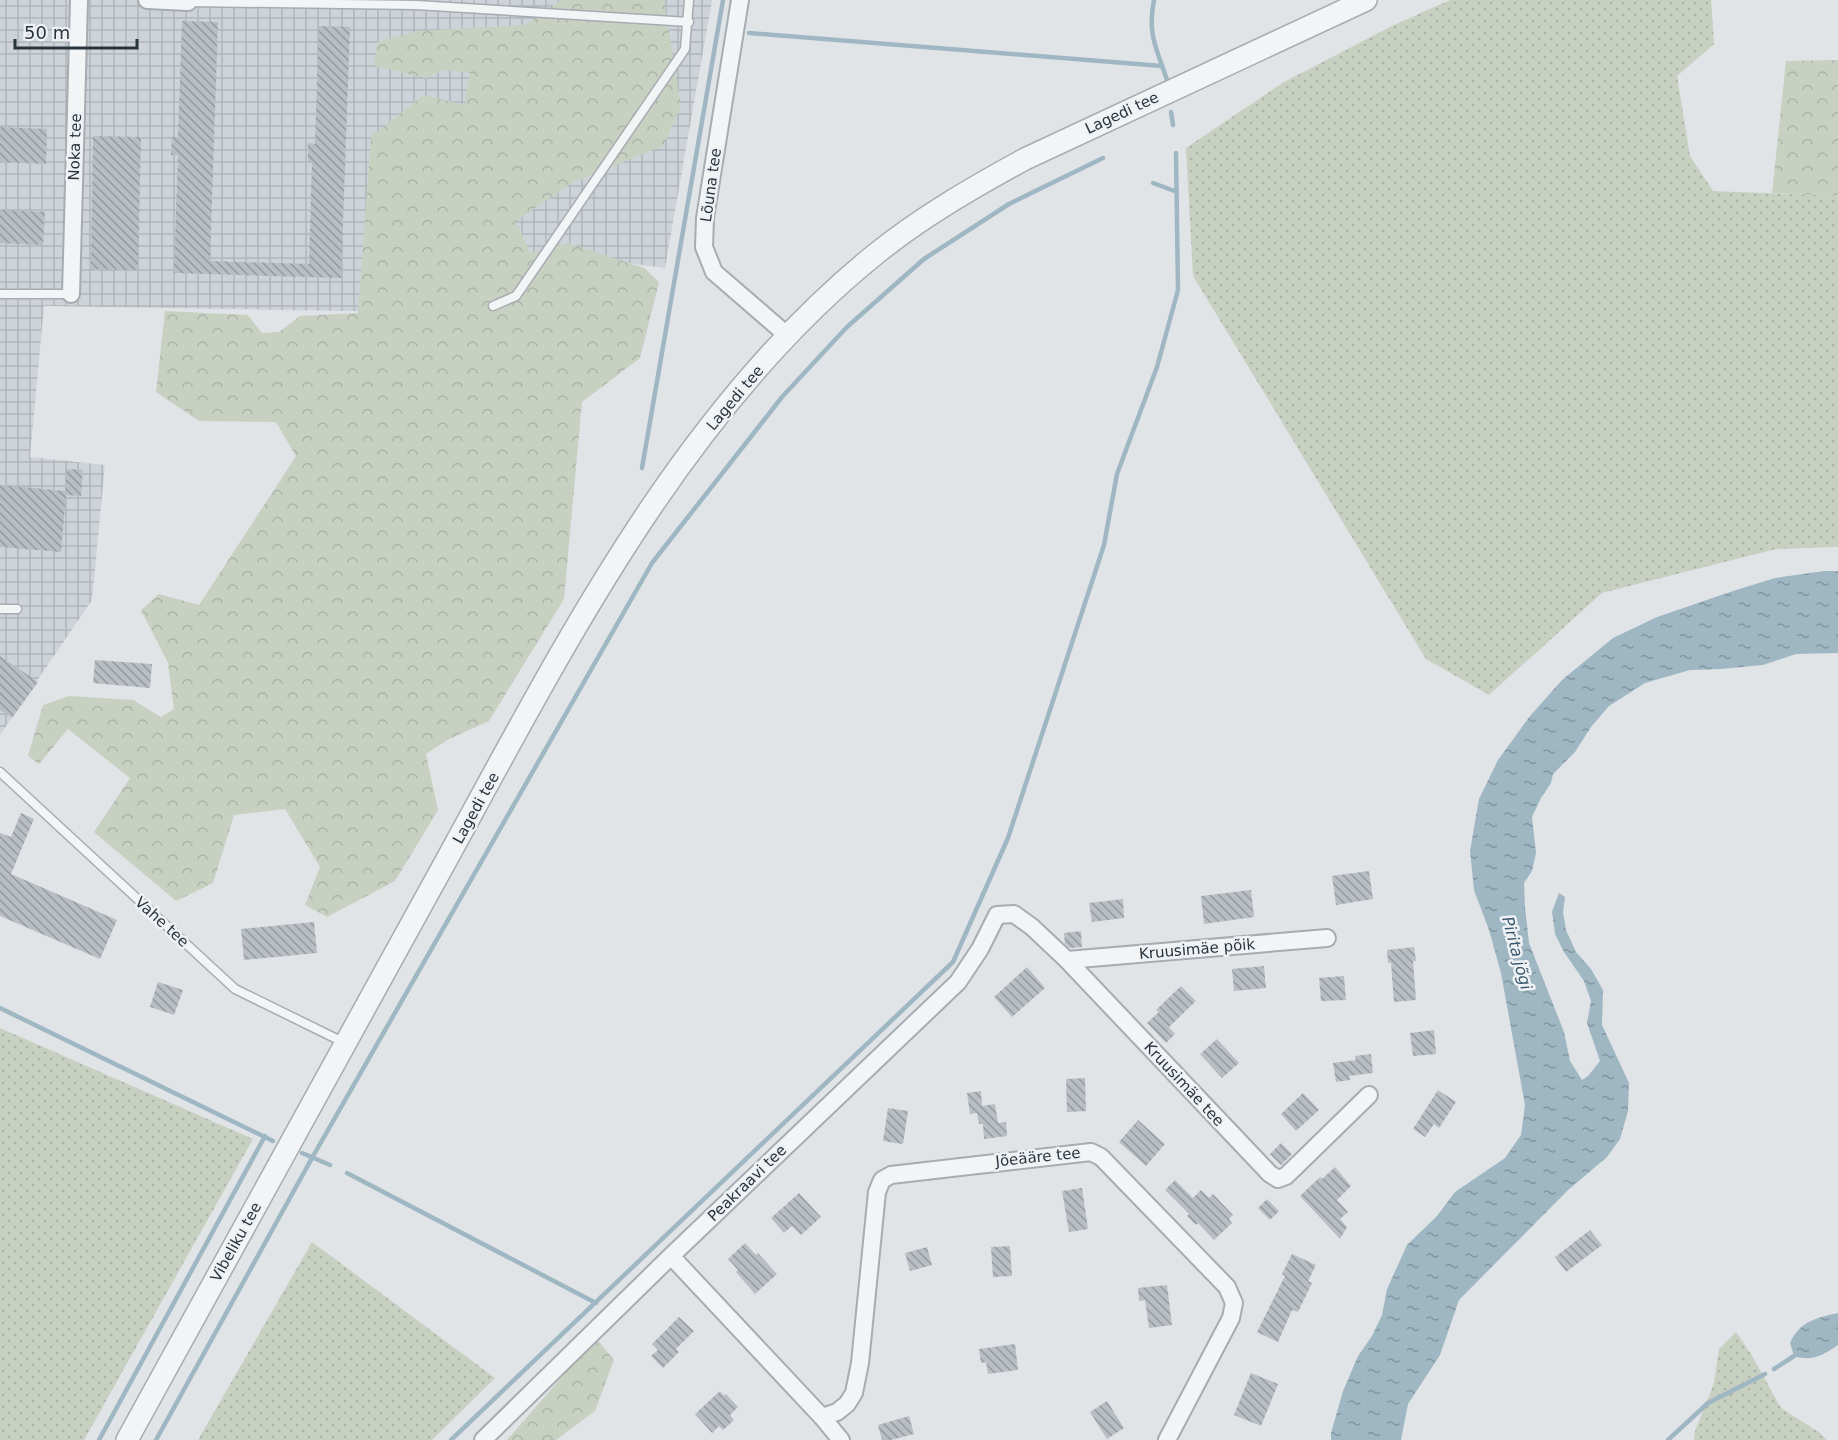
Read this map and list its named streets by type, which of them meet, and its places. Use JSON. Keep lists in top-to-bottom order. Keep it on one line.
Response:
{"streets":{"street":["Lagedi tee","Noka tee","Lõuna tee","Kruusimäe põik","Kruusimäe tee","Jõeääre tee","Peakraavi tee","Vibeliku tee"],"lane":["Vahe tee"]},"crossings":[["Lagedi tee","Lõuna tee"],["Lagedi tee","Vahe tee"],["Lagedi tee","Vibeliku tee"],["Vahe tee","Vibeliku tee"],["Kruusimäe põik","Kruusimäe tee"],["Kruusimäe tee","Peakraavi tee"]],"water":["Pirita jõgi"],"scale_bar":"50 m"}
